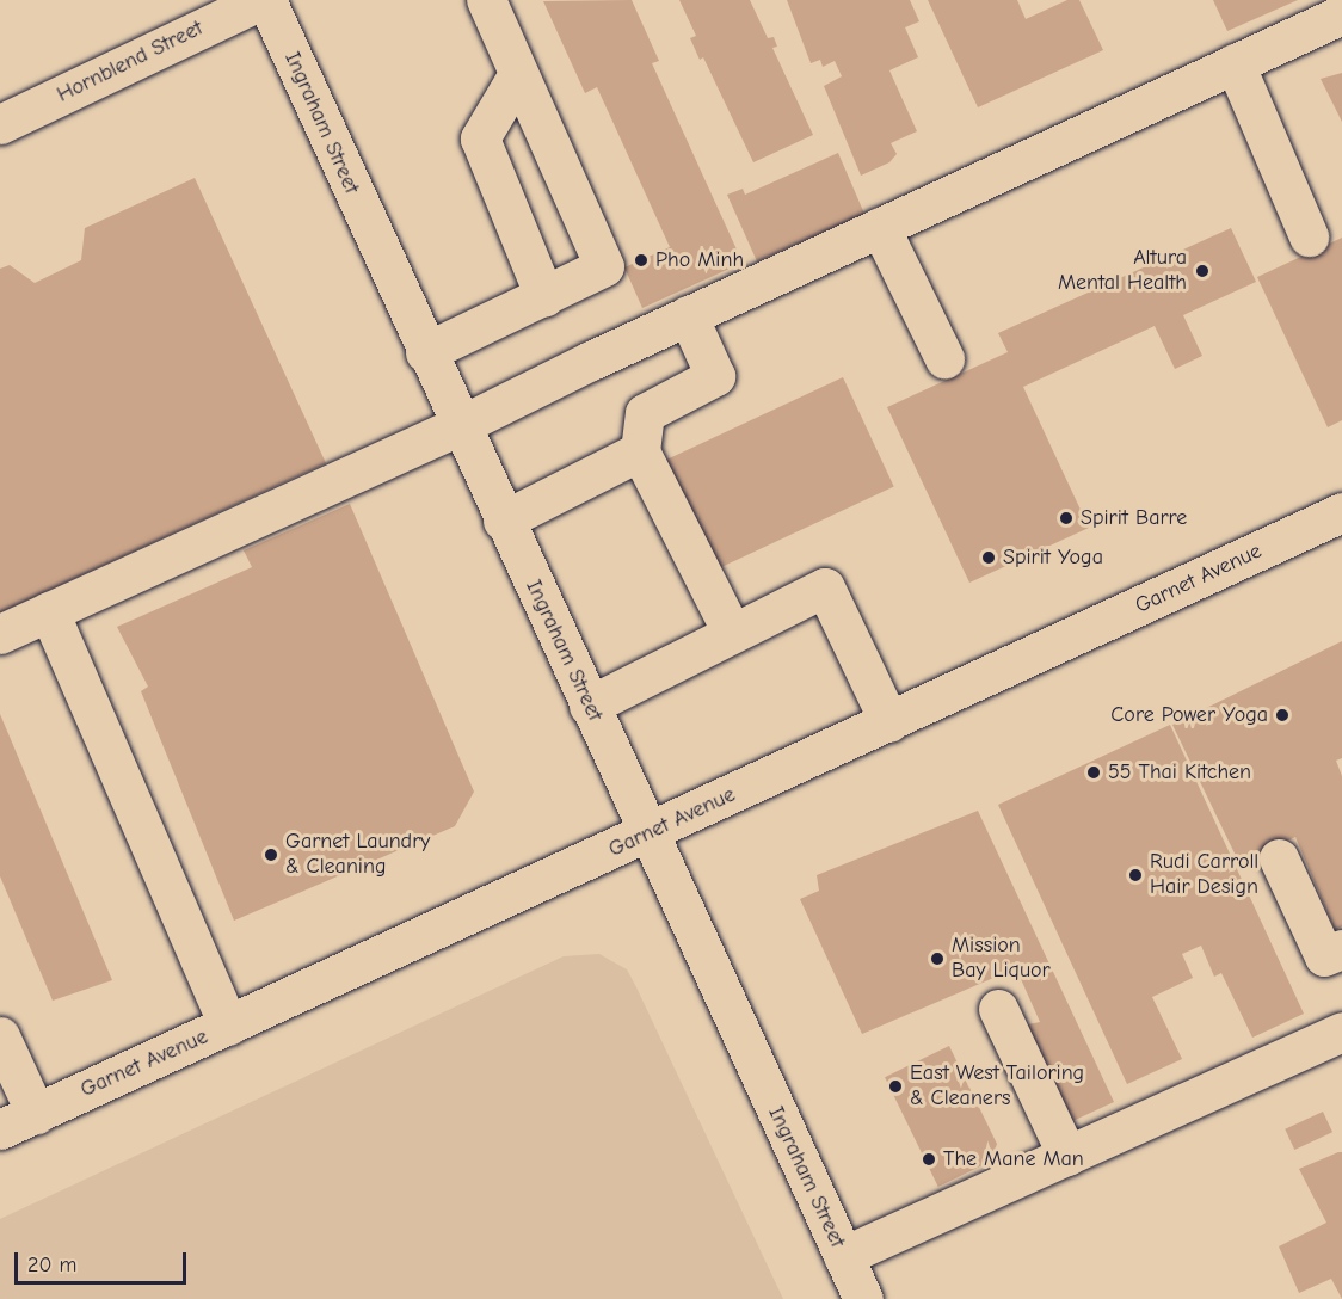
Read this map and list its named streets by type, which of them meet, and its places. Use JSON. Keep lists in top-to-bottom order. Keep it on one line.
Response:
{"streets":{"main road":["Hornblend Street","Ingraham Street","Garnet Avenue"]},"crossings":[["Hornblend Street","Ingraham Street"],["Ingraham Street","Garnet Avenue"]],"places":["Pho Minh","Altura Mental Health","Spirit Barre","Spirit Yoga","Core Power Yoga","55 Thai Kitchen","Garnet Laundry & Cleaning","Rudi Carroll Hair Design","Mission Bay Liquor","East West Tailoring & Cleaners","The Mane Man"],"scale_bar":"20 m"}
